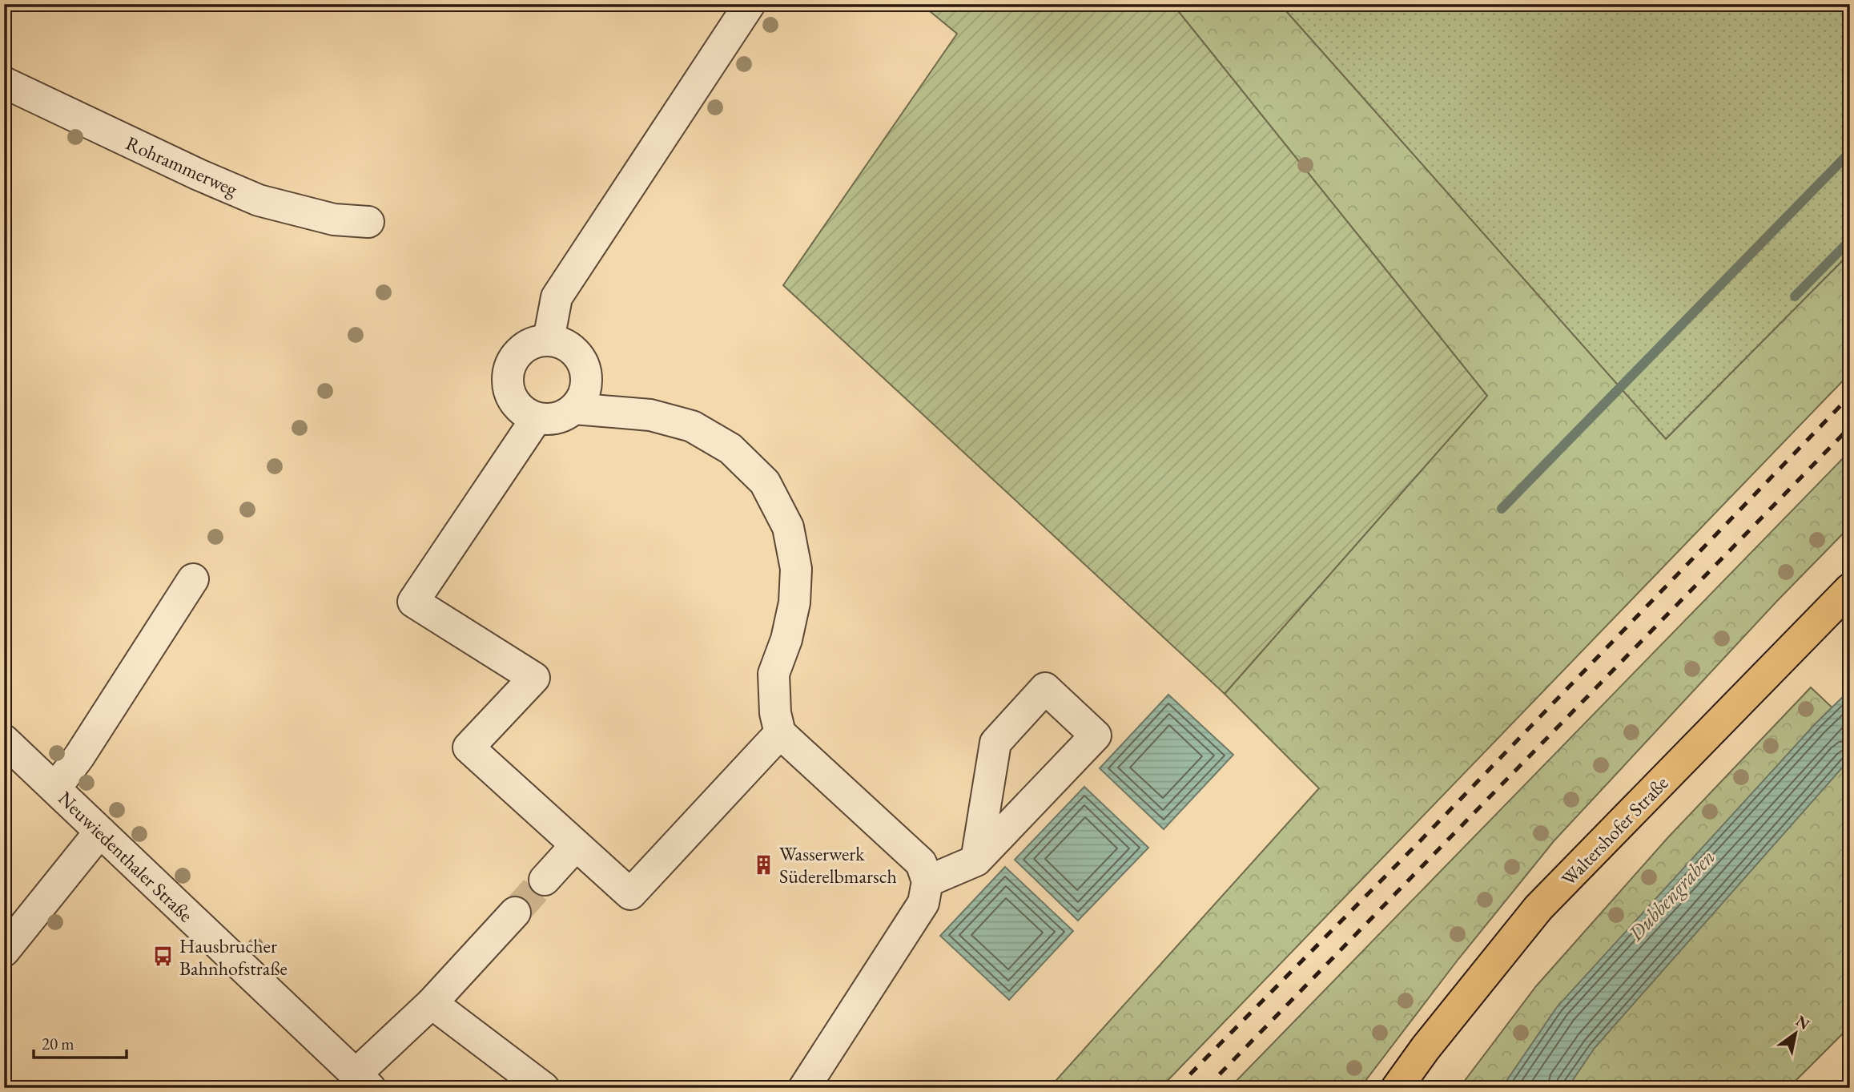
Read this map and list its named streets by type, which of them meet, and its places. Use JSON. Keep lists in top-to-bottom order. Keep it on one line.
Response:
{"streets":{"main road":["Waltershofer Straße"],"street":["Rohrammerweg","Neuwiedenthaler Straße"]},"water":["Dubbengraben"],"places":{"building":["Wasserwerk Süderelbmarsch"],"bus stop":["Hausbrucher Bahnhofstraße"]},"scale_bar":"20 m","north":"top right"}
